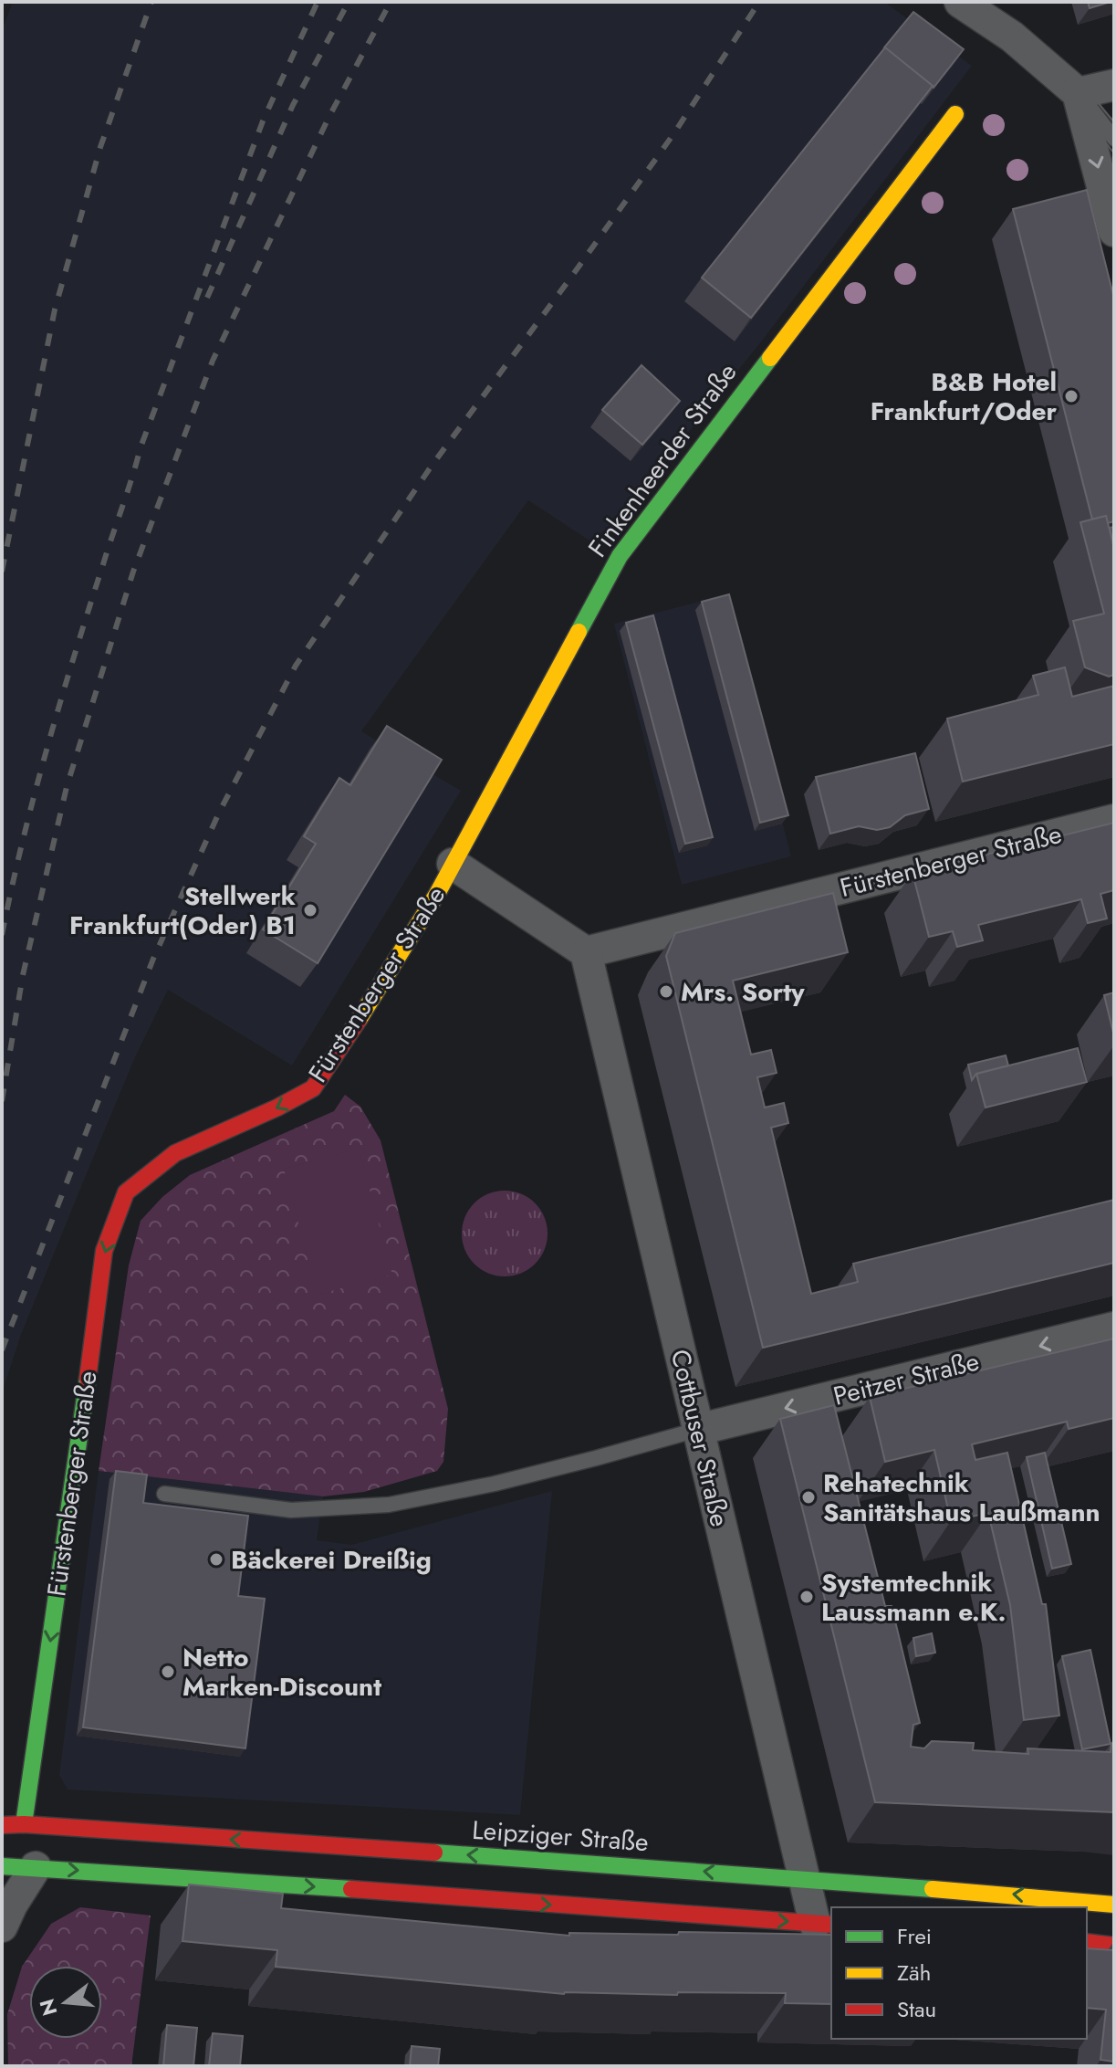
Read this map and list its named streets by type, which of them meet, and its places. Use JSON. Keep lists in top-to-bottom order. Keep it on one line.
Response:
{"streets":{"street":["Finkenheerder Straße","Fürstenberger Straße","Peitzer Straße","Cottbuser Straße","Leipziger Straße"]},"crossings":[["Finkenheerder Straße","Fürstenberger Straße"],["Fürstenberger Straße","Cottbuser Straße"],["Fürstenberger Straße","Leipziger Straße"],["Peitzer Straße","Cottbuser Straße"],["Cottbuser Straße","Leipziger Straße"]],"one_way":["Fürstenberger Straße","Peitzer Straße"],"places":["B&B Hotel Frankfurt/Oder","Stellwerk Frankfurt(Oder) B1","Mrs. Sorty","Rehatechnik Sanitätshaus Laußmann","Bäckerei Dreißig","Systemtechnik Laussmann e.K.","Netto Marken-Discount"],"legend":["Frei","Zäh","Stau"],"north":"left"}
